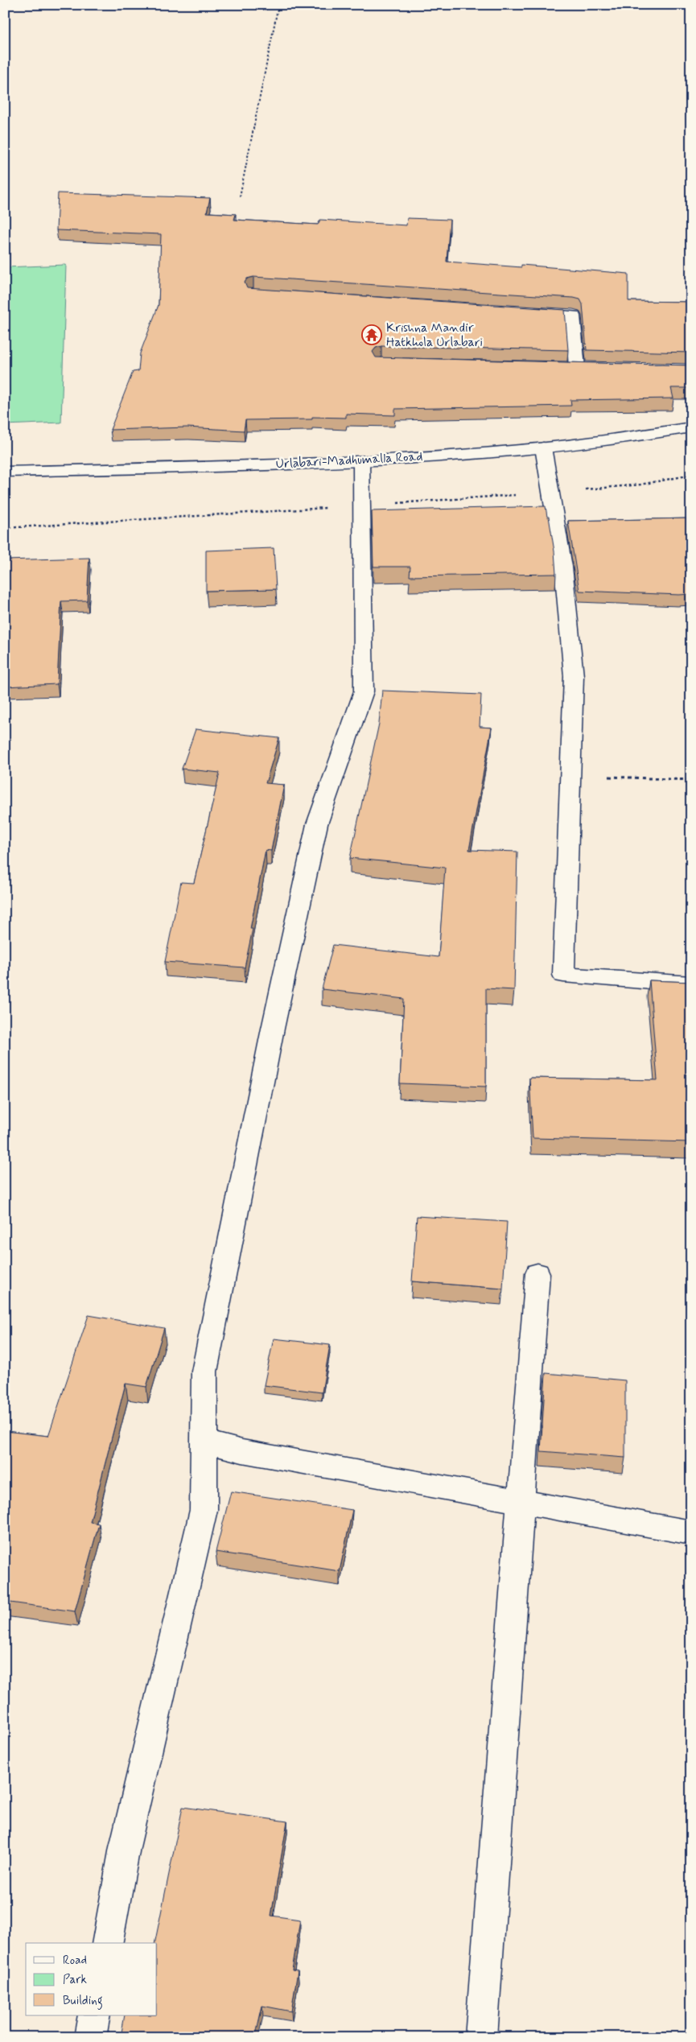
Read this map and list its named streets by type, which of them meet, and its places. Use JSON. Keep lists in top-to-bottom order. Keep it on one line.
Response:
{"streets":{"street":["Urlabari-Madhumalla Road"]},"places":{"temple":["Krishna Mandir Hatkhola Urlabari"]},"legend":["Road","Park","Building"]}
